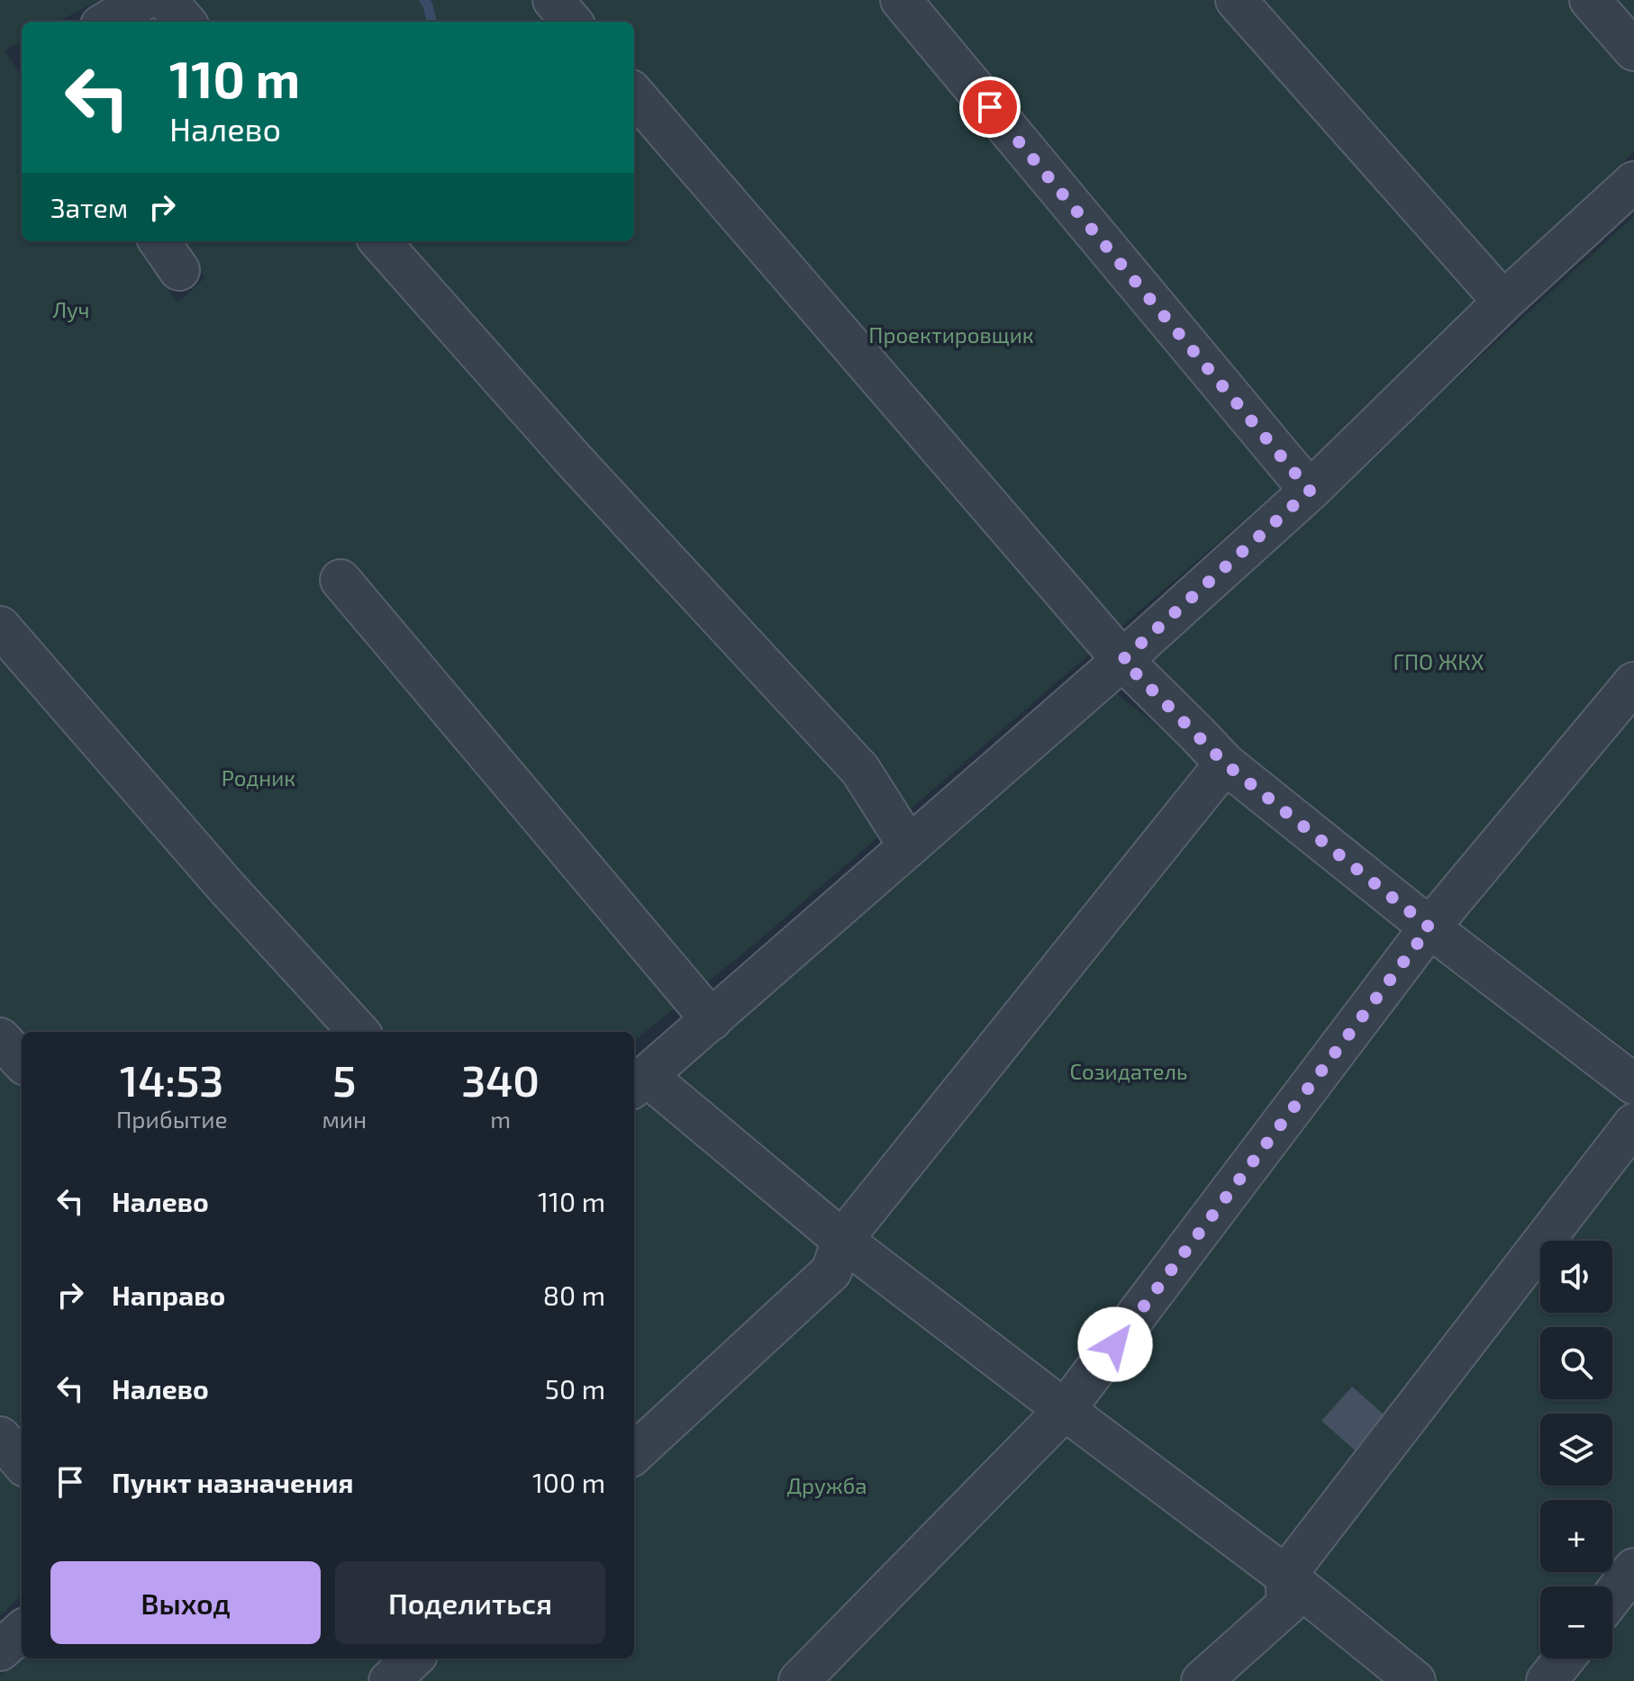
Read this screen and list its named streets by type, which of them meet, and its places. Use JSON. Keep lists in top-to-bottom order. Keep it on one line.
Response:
{"parks":["Луч","Проектировщик","ГПО ЖКХ","Родник","Созидатель","Дружба"],"page":{"turn":["110 m","Налево"],"then":"Затем","eta":["14:53","Прибытие","5","мин","340","m"],"list":[{"name":"Налево","value":"110 m"},{"name":"Направо","value":"80 m"},{"name":"Налево","value":"50 m"},{"name":"Пункт назначения","value":"100 m"}],"map_buttons":["+","−"],"buttons":["Выход","Поделиться"]}}
